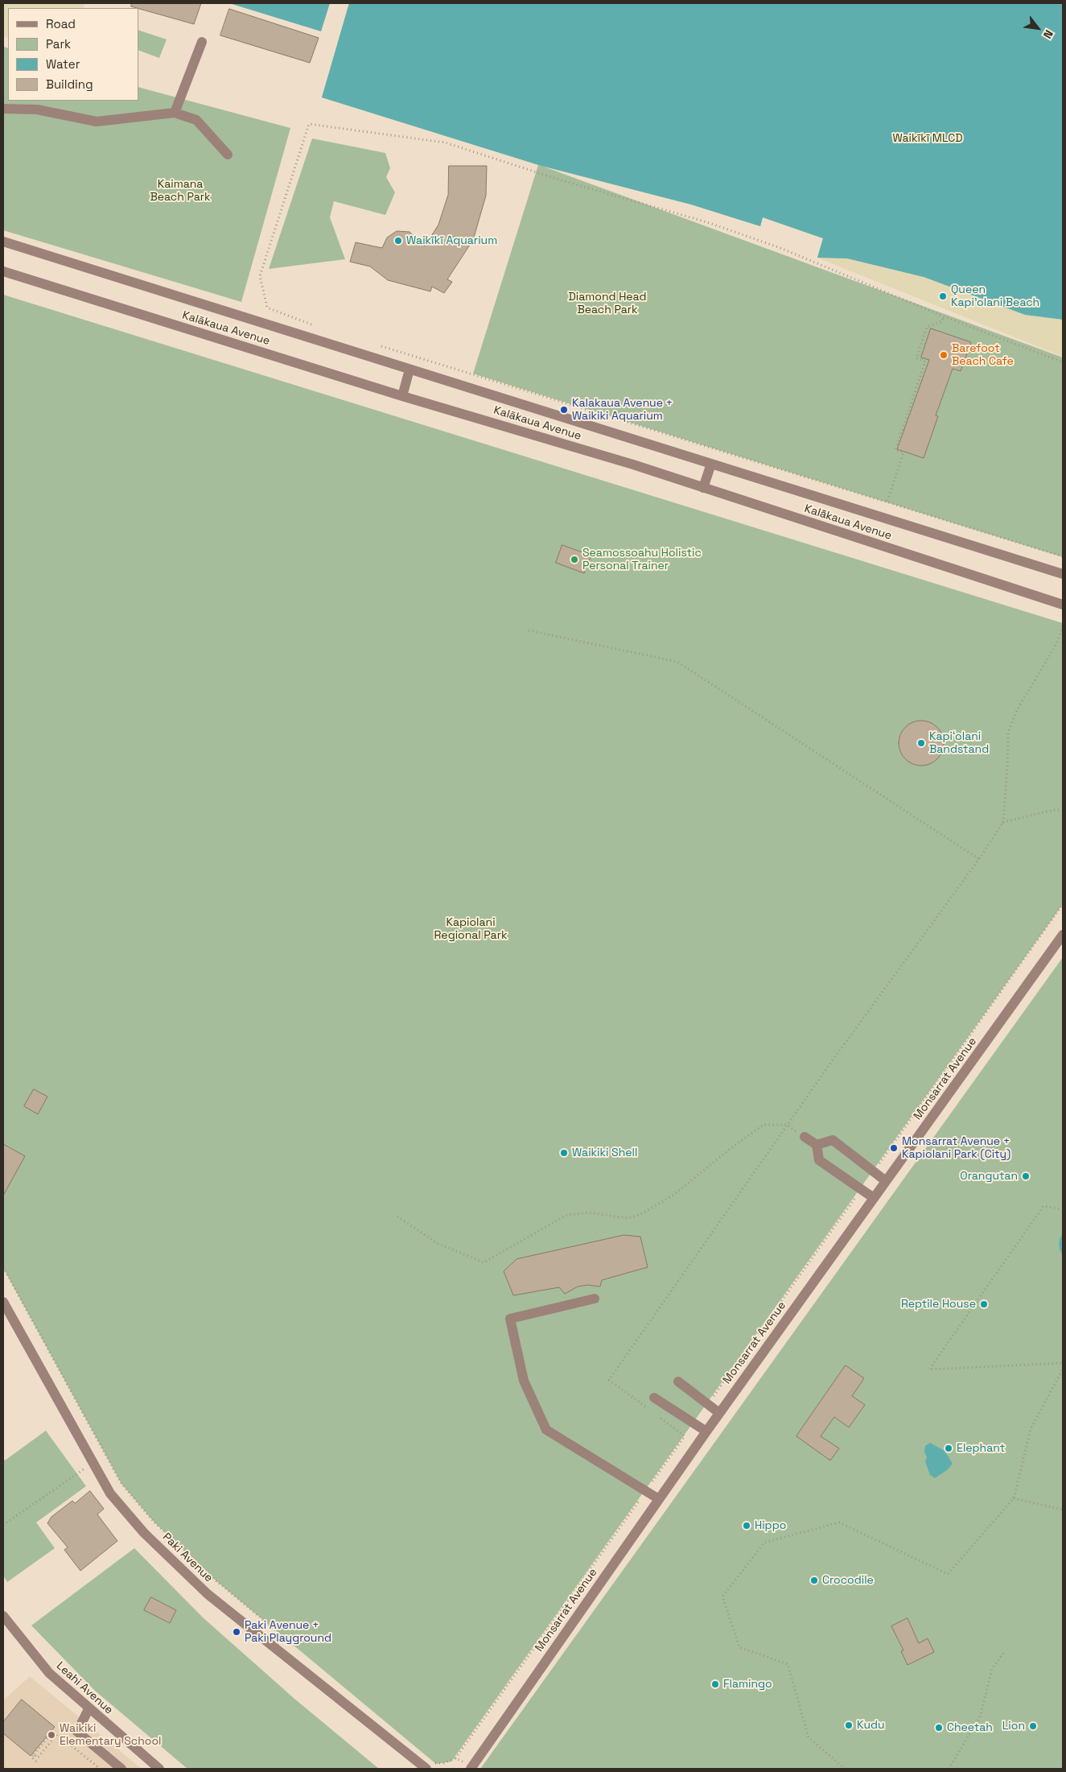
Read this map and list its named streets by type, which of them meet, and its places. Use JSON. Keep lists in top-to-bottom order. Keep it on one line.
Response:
{"streets":{"street":["Kalākaua Avenue","Monsarrat Avenue","Paki Avenue","Leahi Avenue"]},"parks":["Waikīkī MLCD","Kaimana Beach Park","Diamond Head Beach Park","Kapiolani Regional Park"],"places":["Waikīkī Aquarium","Queen Kapi'olani Beach","Barefoot Beach Cafe","Kalakaua Avenue + Waikiki Aquarium","Seamossoahu Holistic Personal Trainer","Kapiʻolani Bandstand","Monsarrat Avenue + Kapiolani Park (City)","Waikiki Shell","Orangutan","Reptile House","Elephant","Hippo","Crocodile","Paki Avenue + Paki Playground","Flamingo","Kudu","Lion","Cheetah","Waikiki Elementary School"],"legend":["Road","Park","Water","Building"],"north":"bottom right"}
